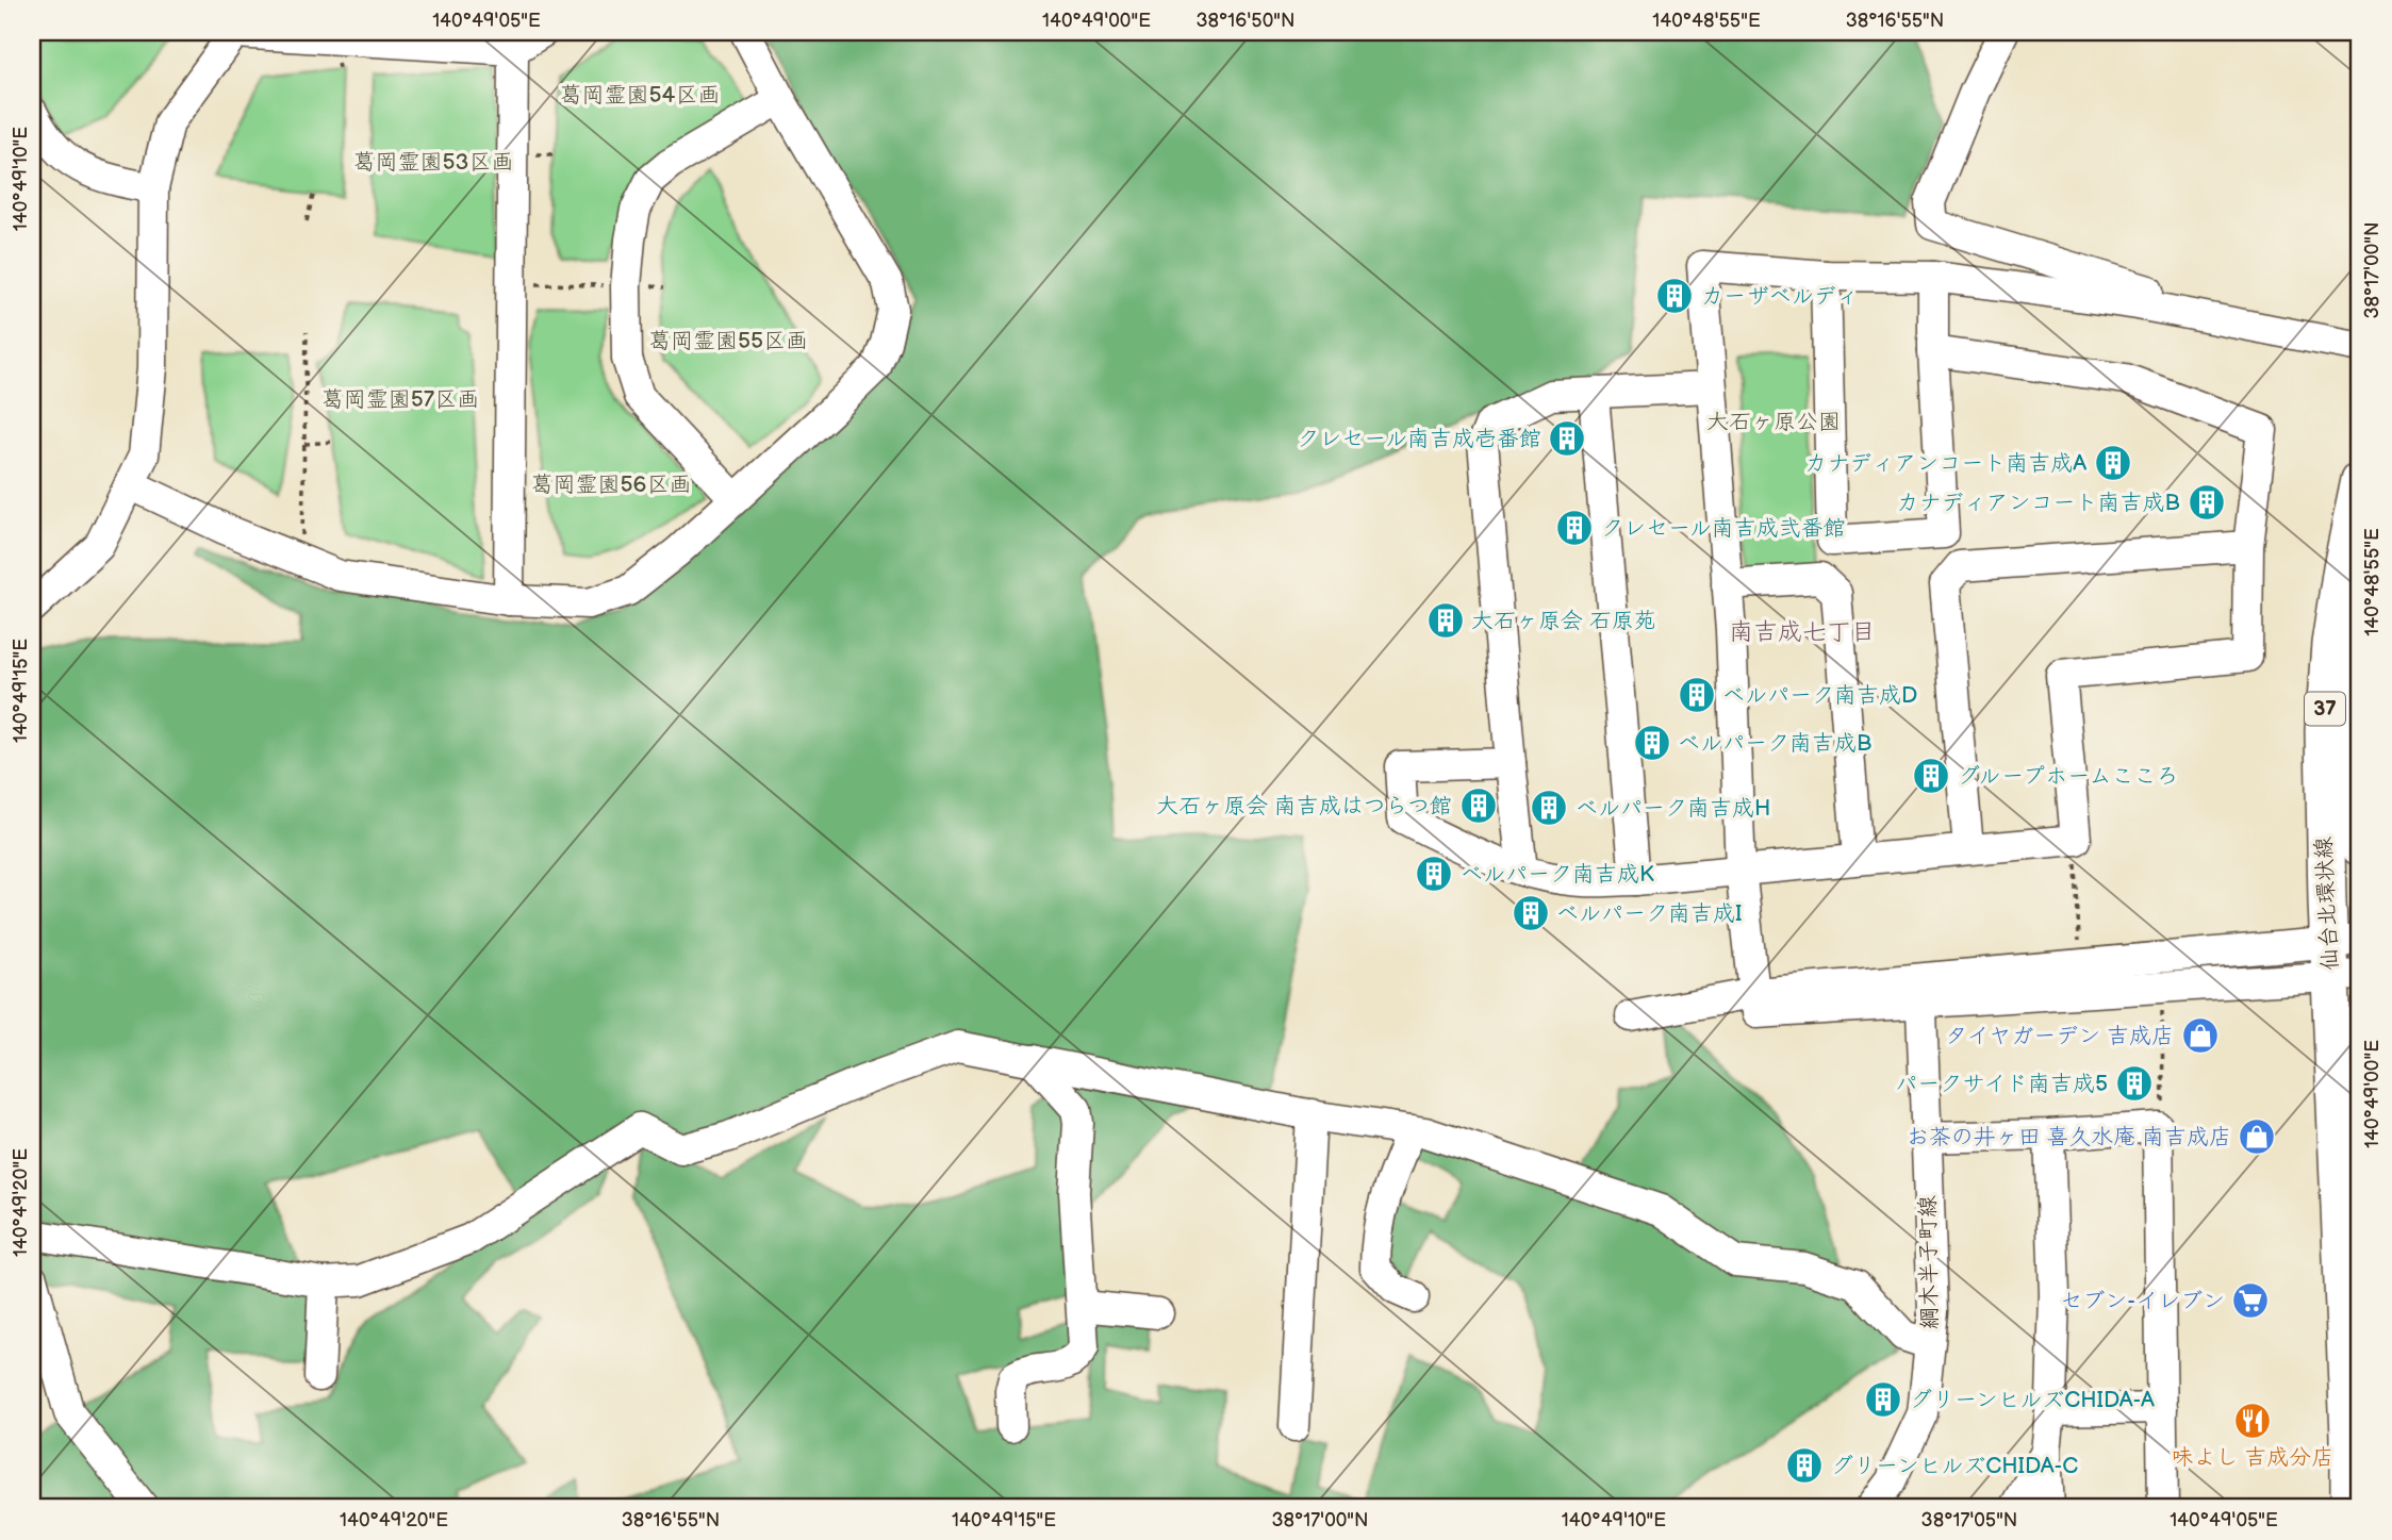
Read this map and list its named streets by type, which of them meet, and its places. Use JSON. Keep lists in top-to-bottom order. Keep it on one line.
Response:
{"streets":{"main road":["37","仙台北環状線"],"street":["綱木半子町線"]},"districts":["南吉成七丁目"],"parks":["葛岡霊園54区画","葛岡霊園53区画","葛岡霊園55区画","葛岡霊園57区画","大石ヶ原公園","葛岡霊園56区画"],"places":{"building":["カーザベルディ","クレセール南吉成壱番館","カナディアンコート南吉成A","カナディアンコート南吉成B","クレセール南吉成弐番館","大石ヶ原会 石原苑","ベルパーク南吉成D","ベルパーク南吉成B","グループホームこころ","大石ヶ原会 南吉成はつらつ館","ベルパーク南吉成H","ベルパーク南吉成K","ベルパーク南吉成I","パークサイド南吉成5","グリーンヒルズCHIDA-A","グリーンヒルズCHIDA-C"],"shop":["タイヤガーデン 吉成店","お茶の井ヶ田 喜久水庵 南吉成店"],"supermarket":["セブン-イレブン"],"restaurant":["味よし 吉成分店"]},"coordinates":["140°49'05\"E","140°49'00\"E","38°16'50\"N","140°48'55\"E","38°16'55\"N","140°49'10\"E","38°17'00\"N","140°49'15\"E","140°49'20\"E","38°17'05\"N"]}
